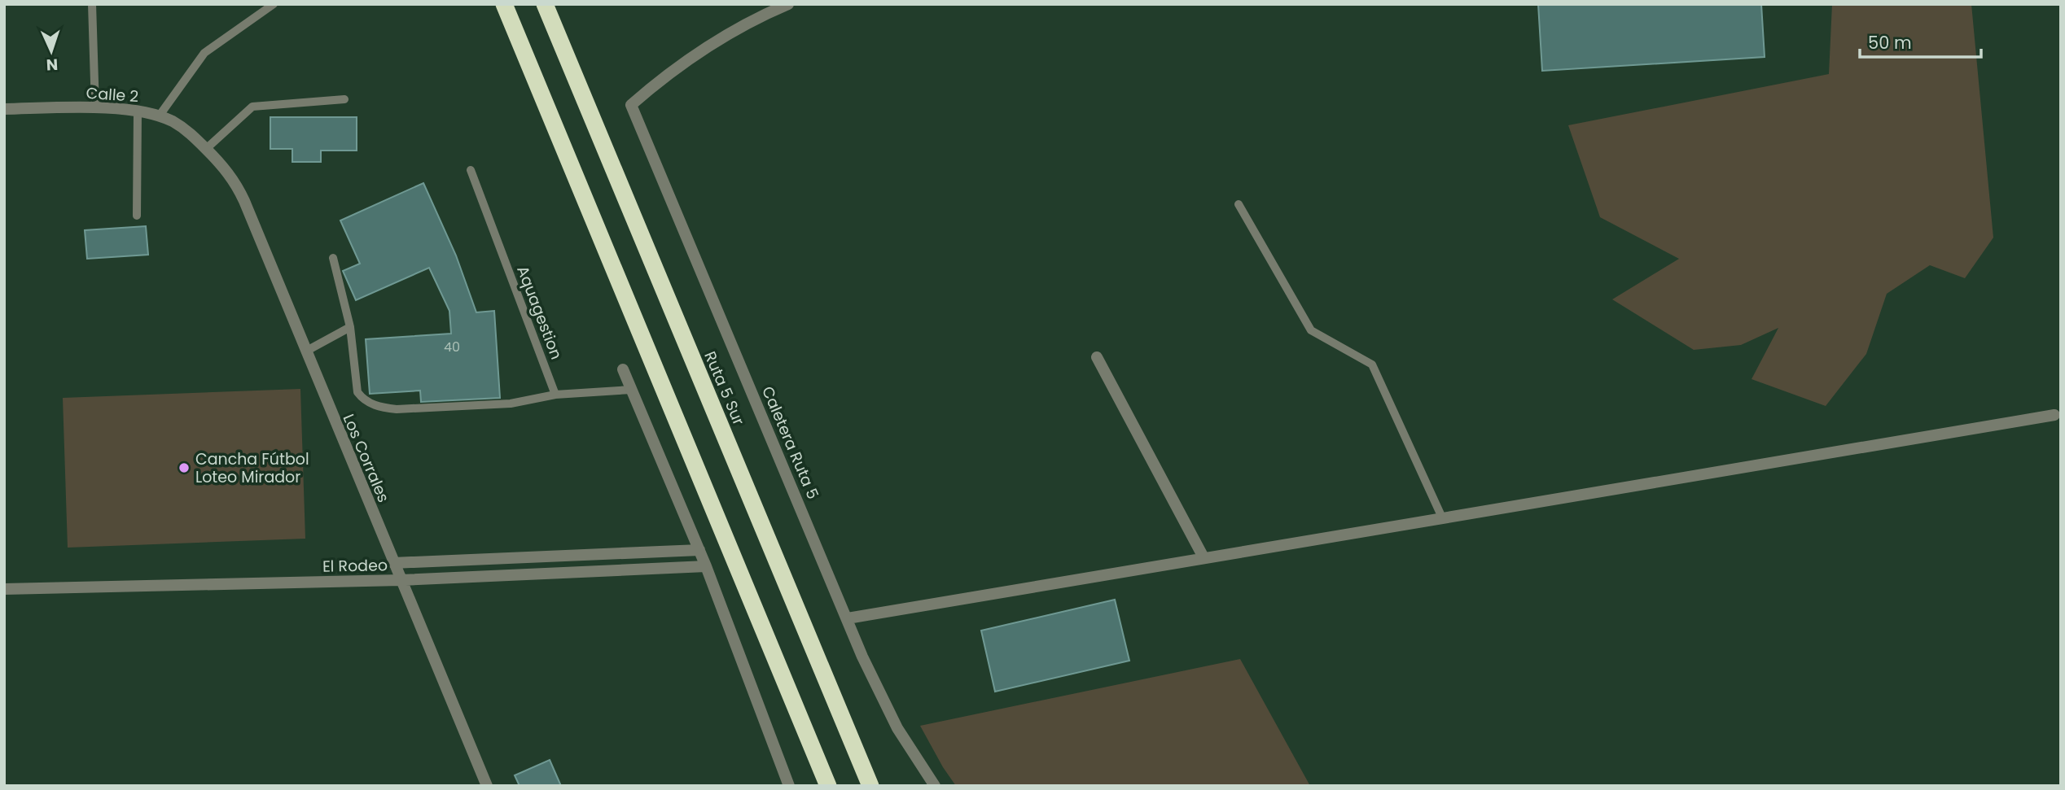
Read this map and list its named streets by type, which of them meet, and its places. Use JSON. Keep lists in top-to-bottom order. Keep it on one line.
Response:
{"streets":{"highway":["Ruta 5 Sur"],"street":["Calle 2","Caletera Ruta 5","Los Corrales","El Rodeo"],"lane":["Aquagestion"]},"crossings":[["Calle 2","Los Corrales"],["Los Corrales","El Rodeo"]],"places":["Cancha Fútbol Loteo Mirador"],"house_numbers":["40"],"scale_bar":"50 m","north":"bottom"}
